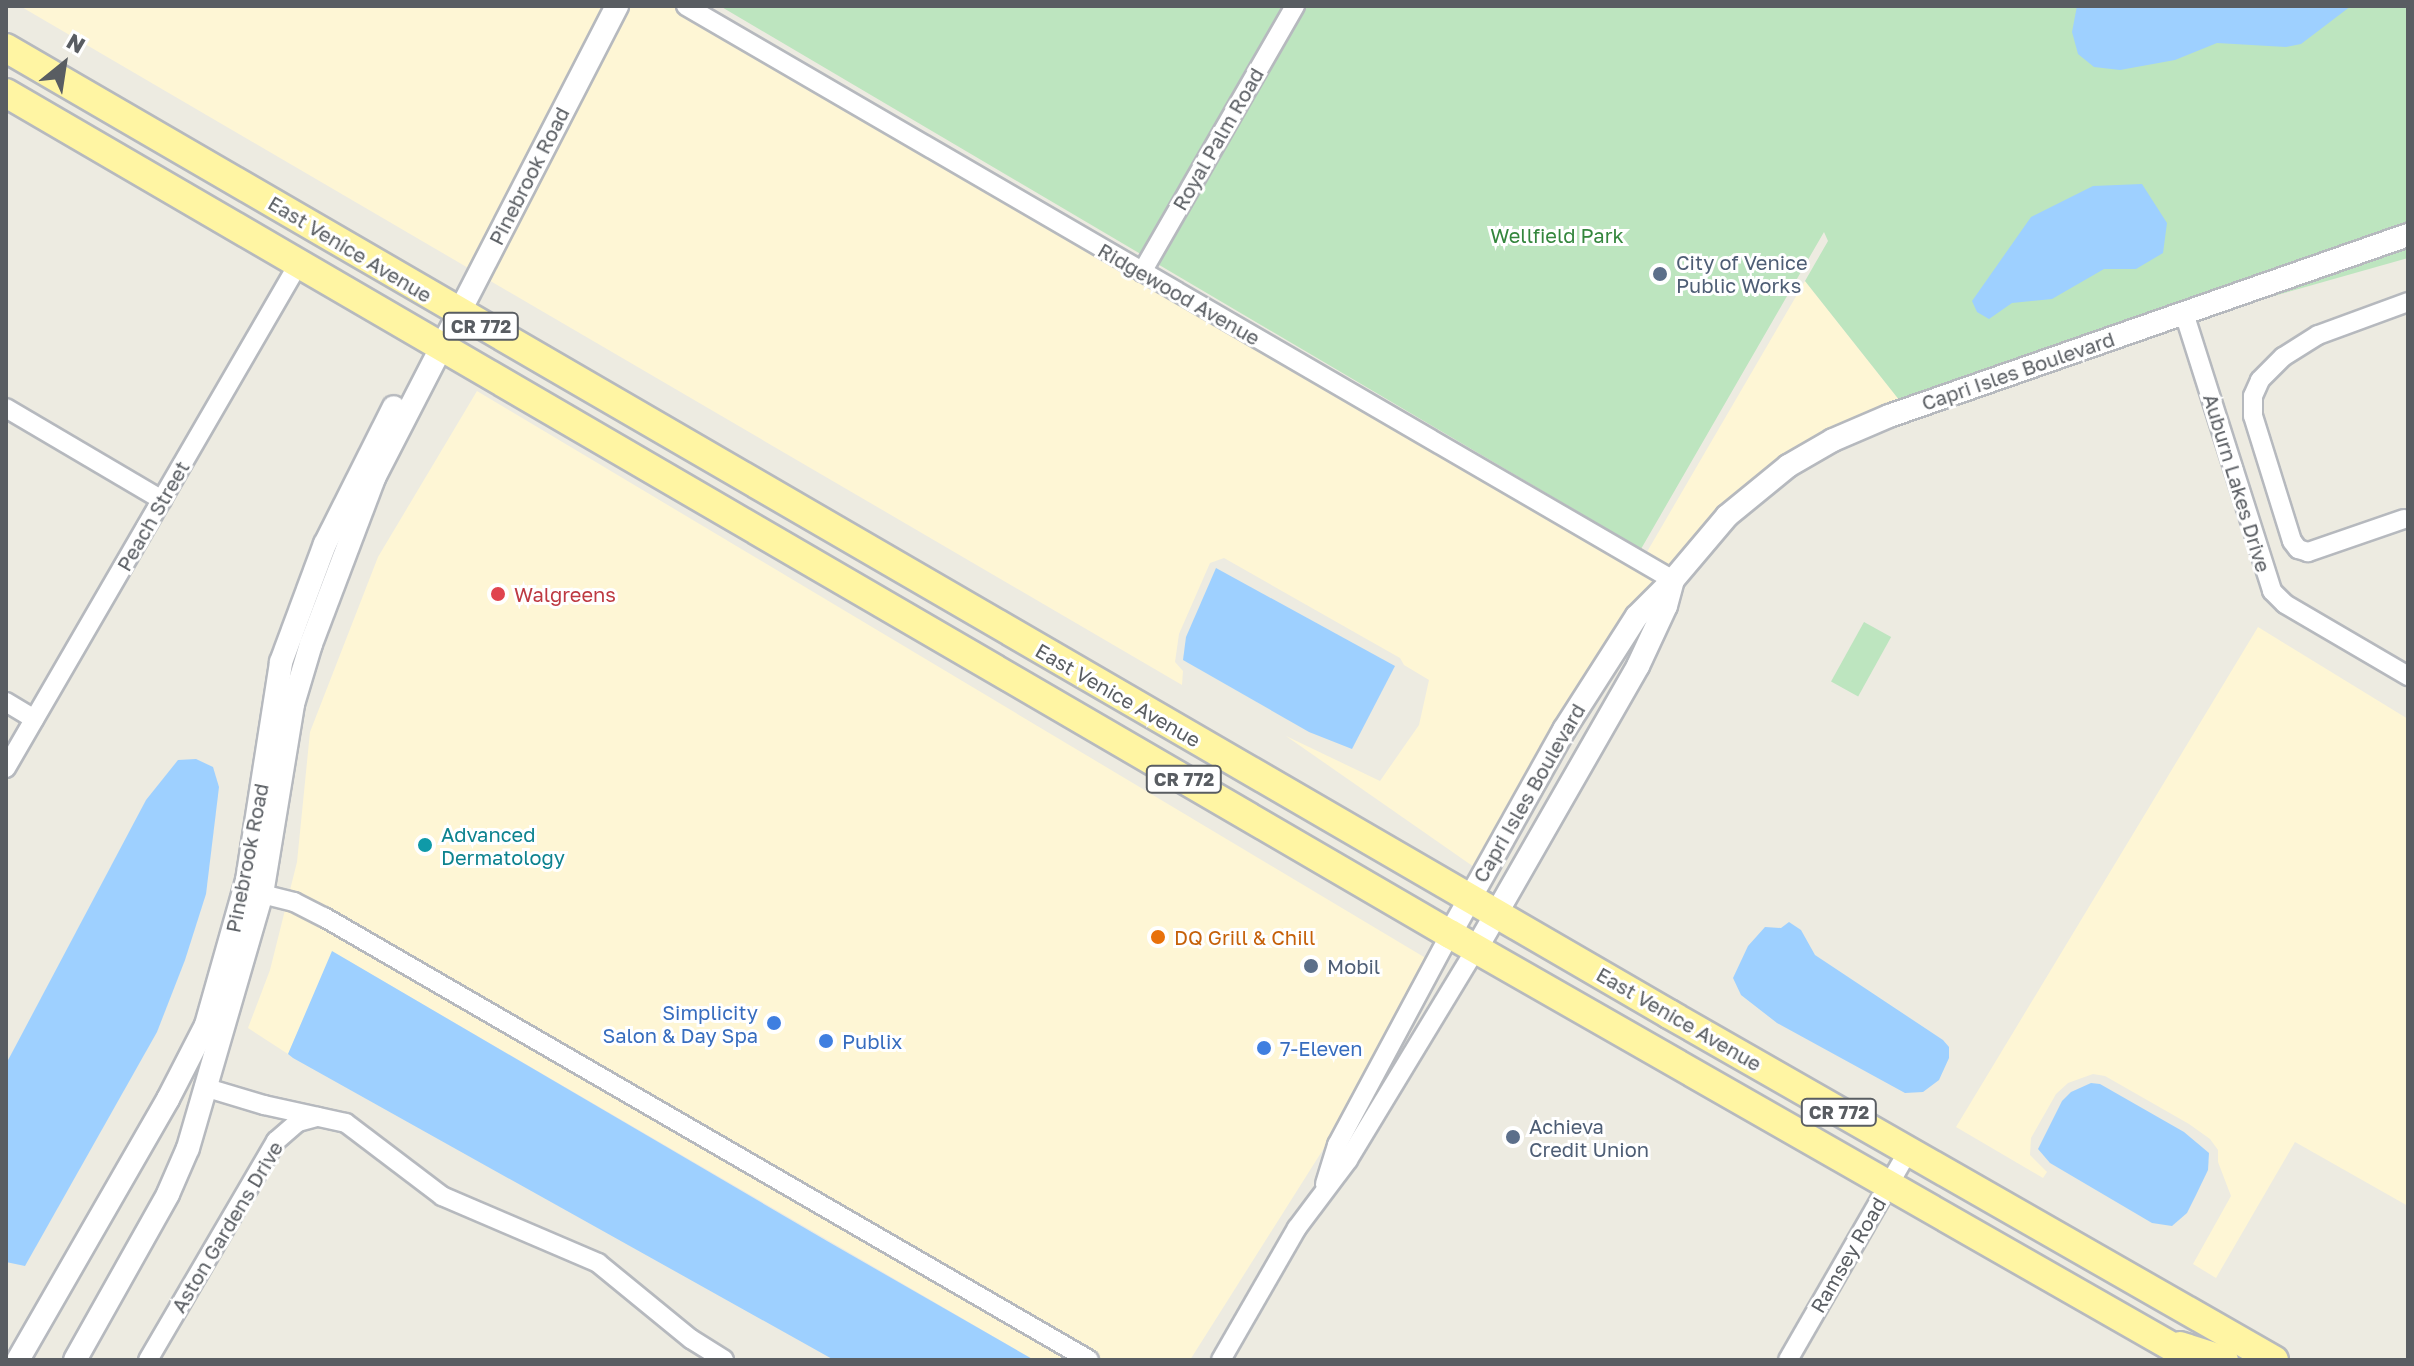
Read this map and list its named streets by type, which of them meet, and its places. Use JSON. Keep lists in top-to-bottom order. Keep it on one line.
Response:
{"streets":{"main road":["East Venice Avenue","CR 772"],"street":["Royal Palm Road","Pinebrook Road","Ridgewood Avenue","Capri Isles Boulevard","Auburn Lakes Drive","Peach Street","Aston Gardens Drive","Ramsey Road"]},"crossings":[["Royal Palm Road","Ridgewood Avenue"],["Pinebrook Road","East Venice Avenue"],["East Venice Avenue","Capri Isles Boulevard"],["East Venice Avenue","Peach Street"],["East Venice Avenue","Ramsey Road"],["Ridgewood Avenue","Capri Isles Boulevard"],["Capri Isles Boulevard","Auburn Lakes Drive"]],"parks":["Wellfield Park"],"places":["City of Venice Public Works","Walgreens","Advanced Dermatology","DQ Grill & Chill","Mobil","Simplicity Salon & Day Spa","Publix","7-Eleven","Achieva Credit Union"],"north":"top right"}
